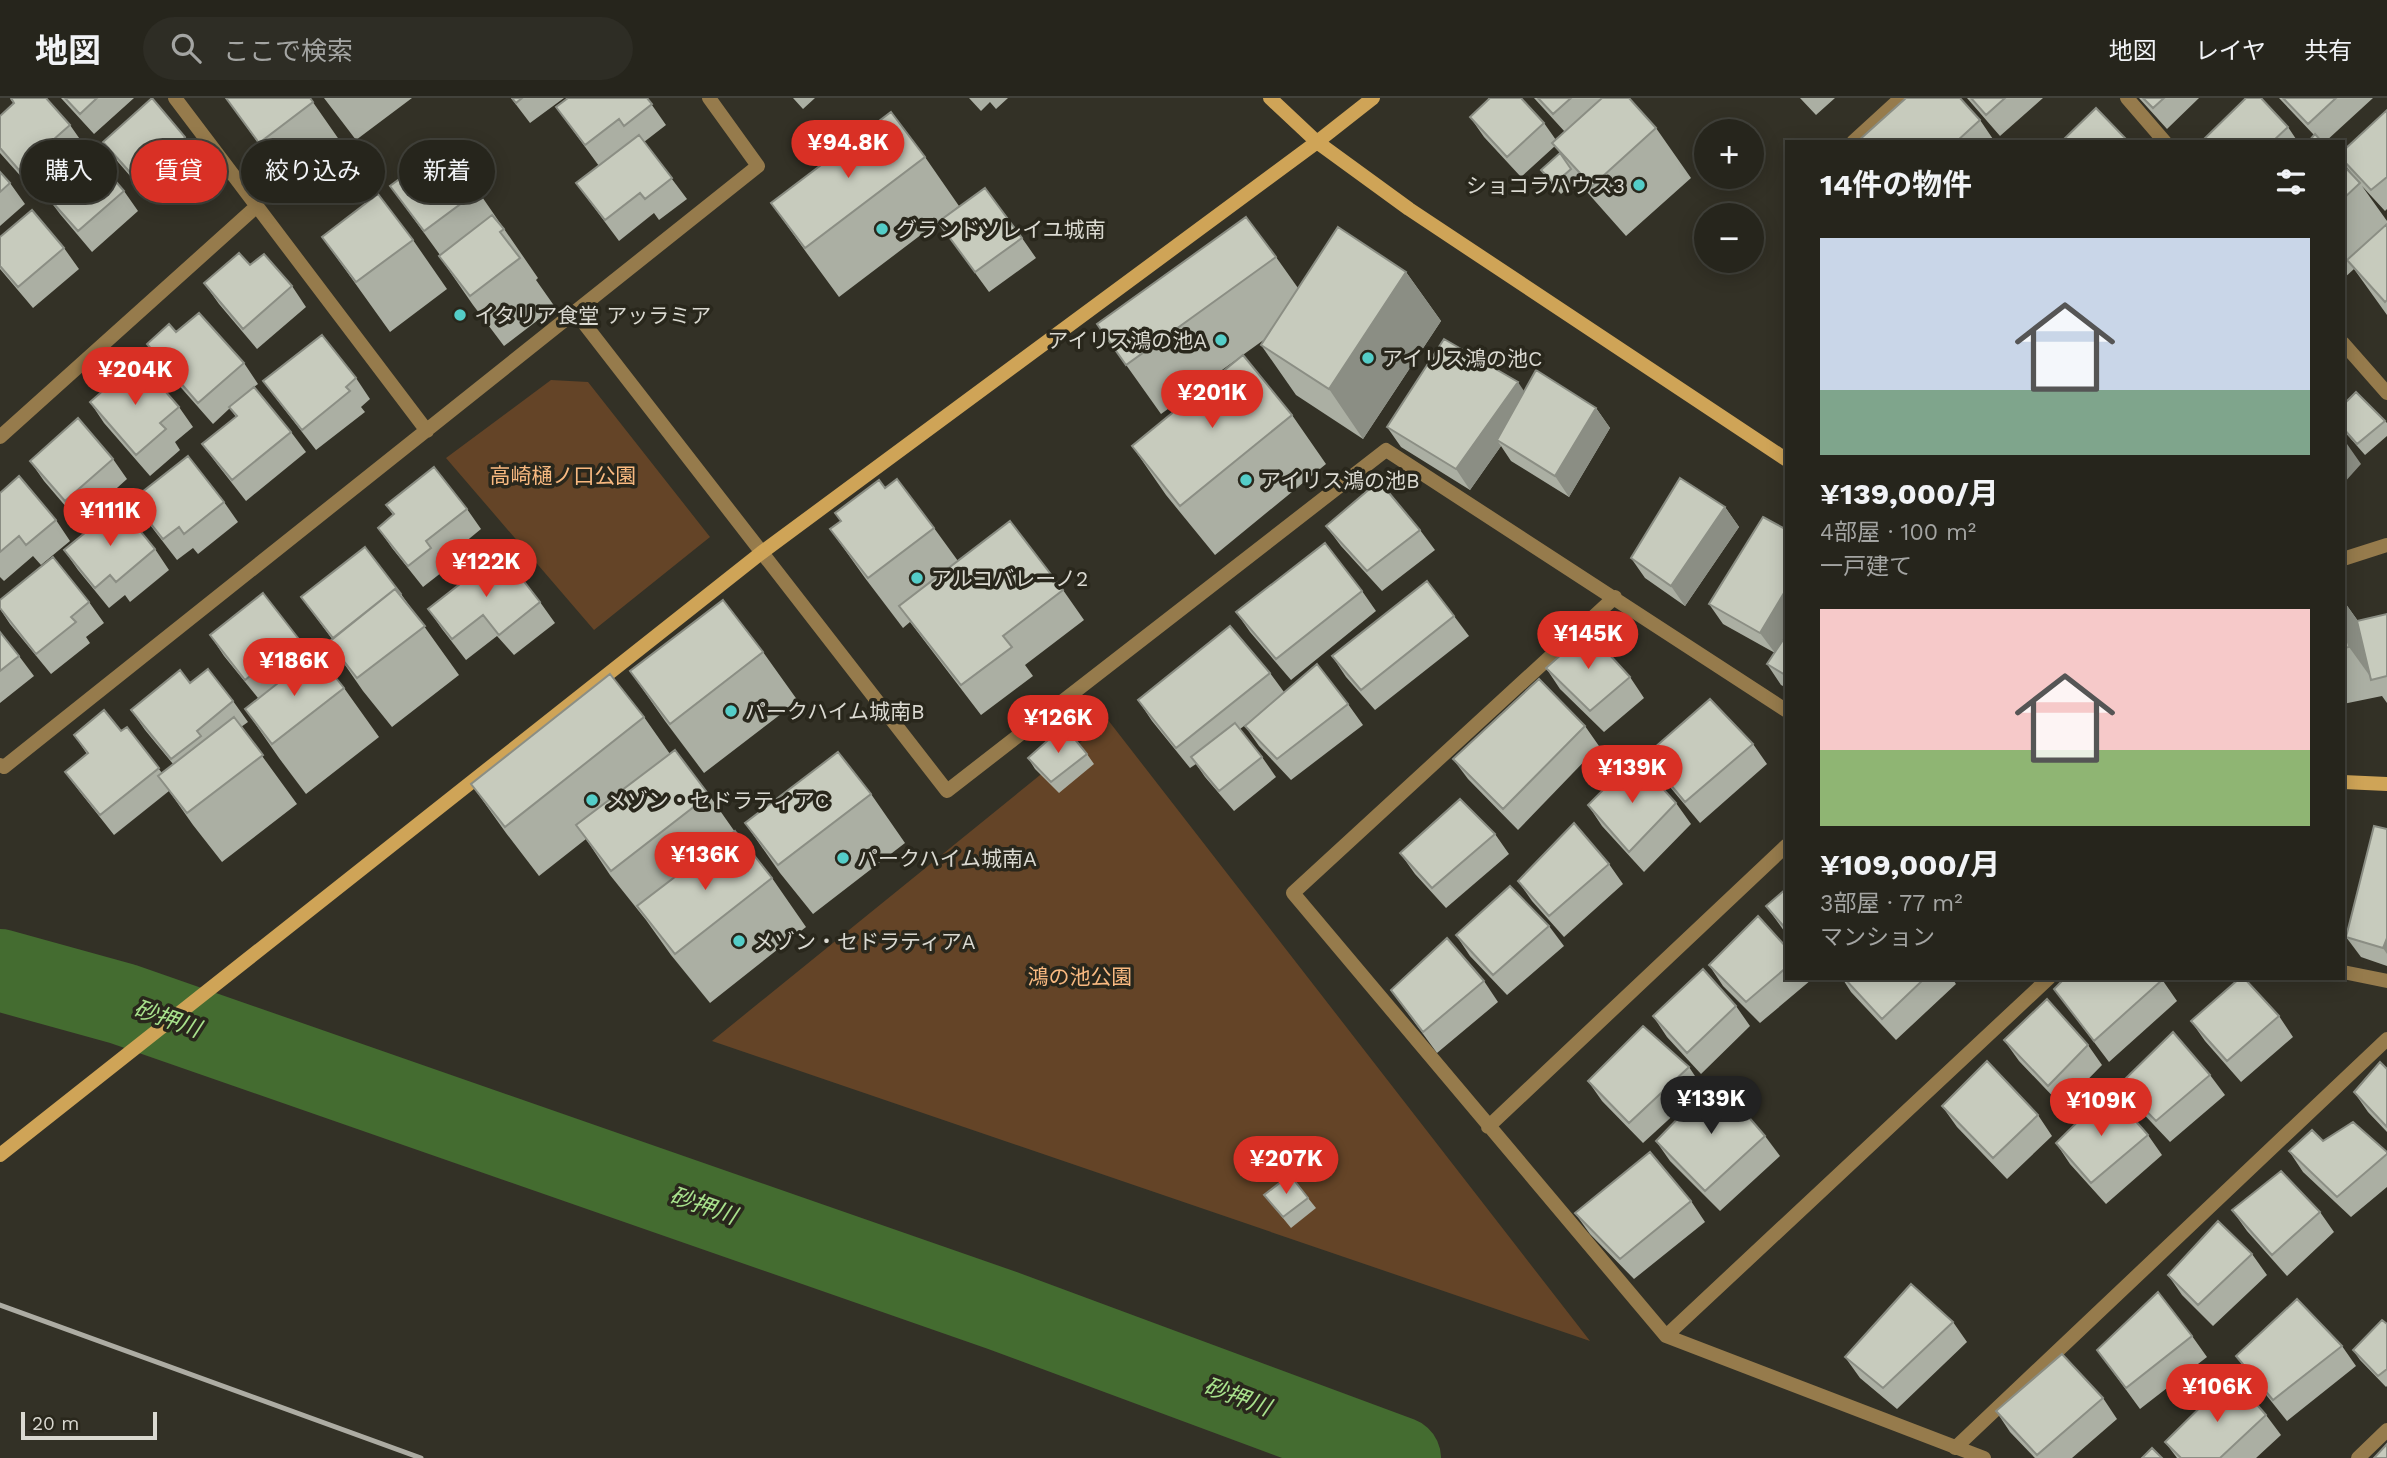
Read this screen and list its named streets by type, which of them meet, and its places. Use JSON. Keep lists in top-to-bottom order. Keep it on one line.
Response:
{"water":["砂押川"],"parks":["高崎樋ノ口公園","鴻の池公園"],"places":["ショコラハウス3","グランドソレイユ城南","イタリア食堂 アッラミア","アイリス鴻の池A","アイリス鴻の池C","アイリス鴻の池B","アルコバレーノ2","パークハイム城南B","メゾン・セドラティアC","パークハイム城南A","メゾン・セドラティアA"],"scale_bar":"20 m","page":{"header":"地図","search":"ここで検索","nav":["地図","レイヤ","共有"],"map_buttons":["+","−"],"price":["¥94.8K","¥204K","¥201K","¥111K","¥122K","¥145K","¥186K","¥126K","¥139K","¥136K","¥139K","¥109K","¥207K","¥106K"],"chip":["購入","賃貸","絞り込み","新着"],"heading":"14件の物件","list":[{"name":"¥139,000/月","note":"4部屋 · 100 m² · 一戸建て"},{"name":"¥109,000/月","note":"3部屋 · 77 m² · マンション"}],"scale":"20 m"}}
